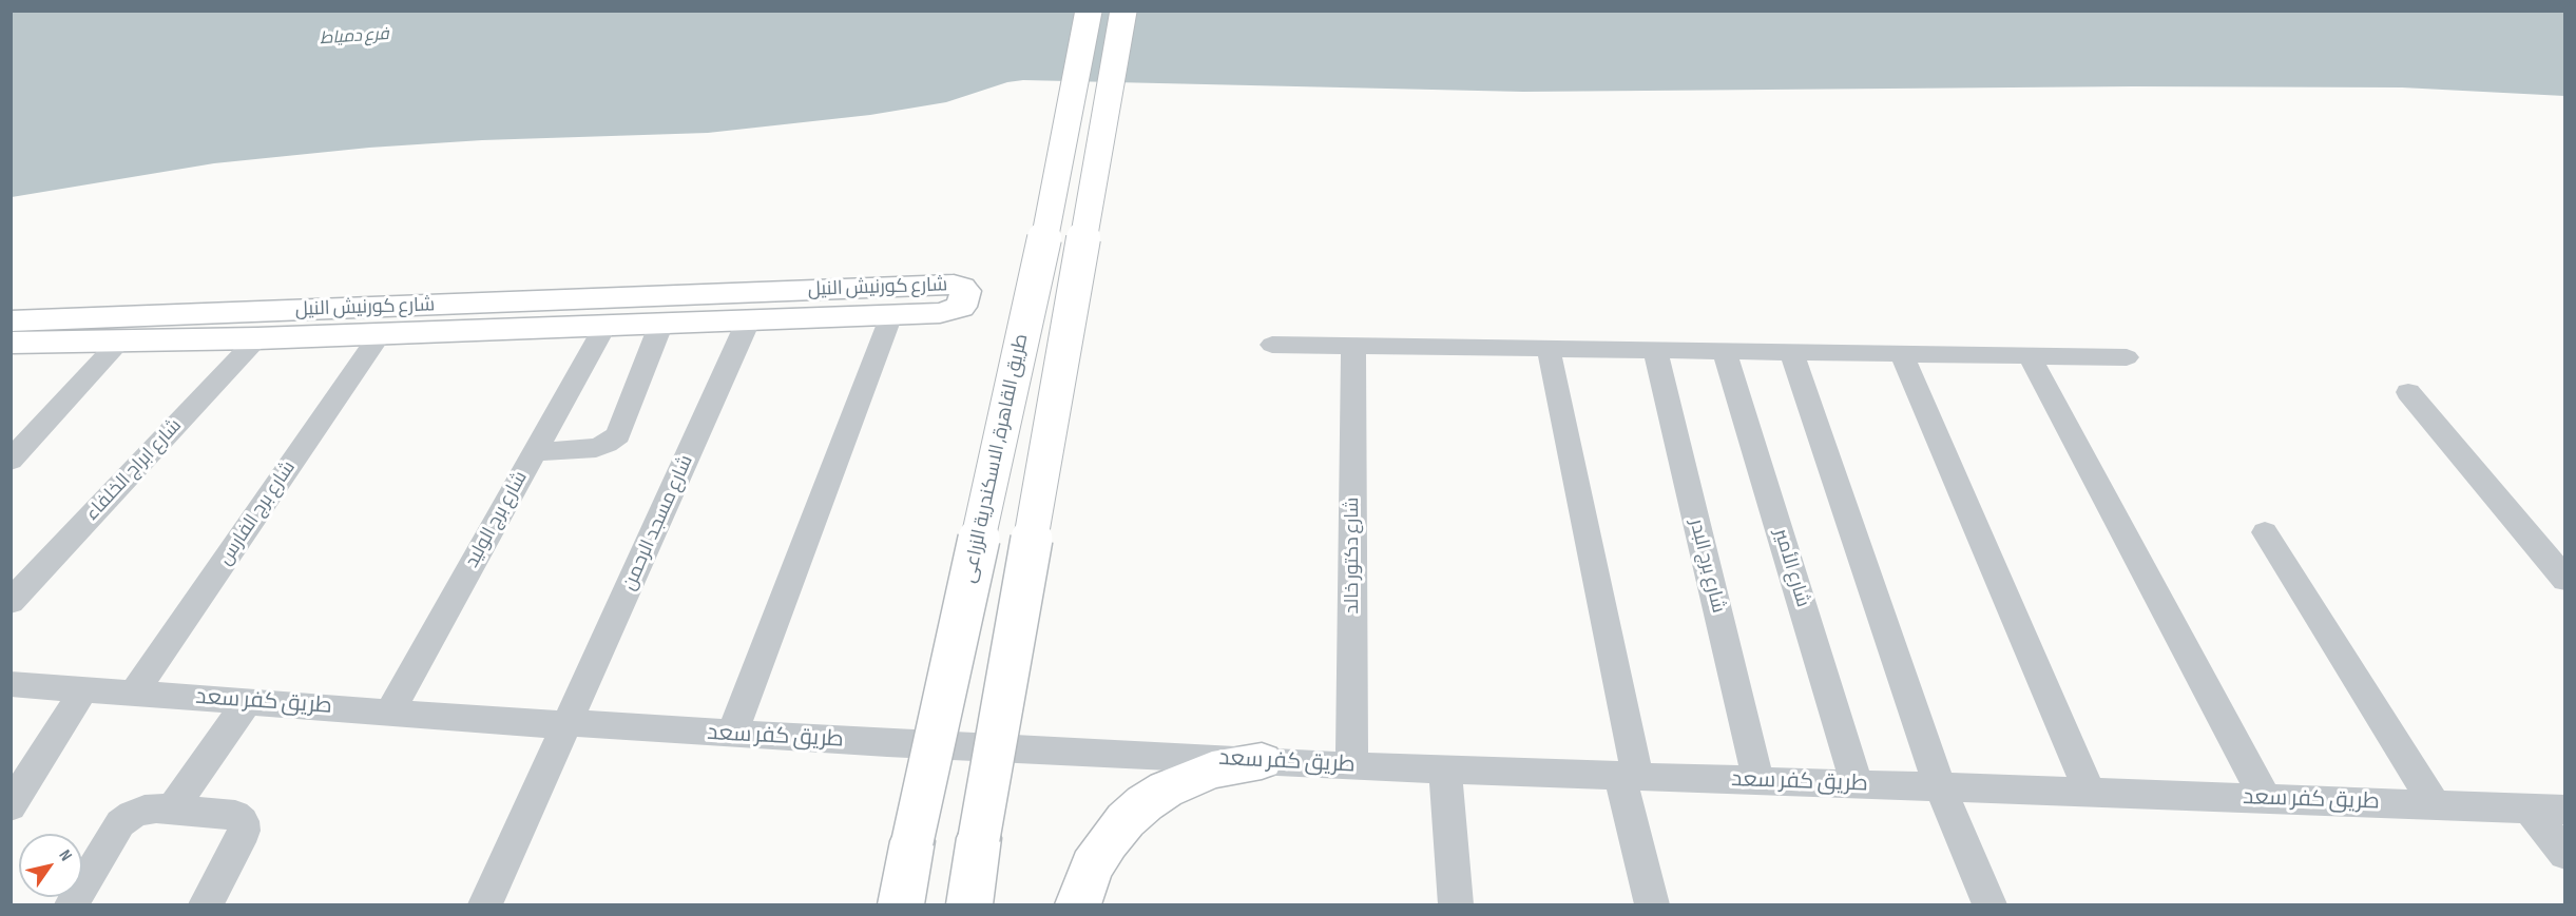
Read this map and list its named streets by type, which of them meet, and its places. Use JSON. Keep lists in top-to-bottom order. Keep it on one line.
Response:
{"streets":{"main road":["شارع كورنيش النيل","طريق القاهرة, الاسكندرية الزراعى"],"street":["شارع ابراج الخلفاء","شارع برج الفارس","شارع برج الوليد","شارع مسجد الرحمن","شارع دكتور خالد","شارع برج البدر","شارع الأمير","طريق كفر سعد"]},"crossings":[["شارع كورنيش النيل","شارع ابراج الخلفاء"],["شارع كورنيش النيل","شارع برج الفارس"],["شارع كورنيش النيل","شارع برج الوليد"],["شارع كورنيش النيل","شارع مسجد الرحمن"],["شارع برج الفارس","طريق كفر سعد"],["شارع برج الوليد","طريق كفر سعد"],["شارع مسجد الرحمن","طريق كفر سعد"],["شارع دكتور خالد","طريق كفر سعد"],["شارع برج البدر","طريق كفر سعد"],["شارع الأمير","طريق كفر سعد"]],"water":["فرع دمياط"],"north":"top right"}
